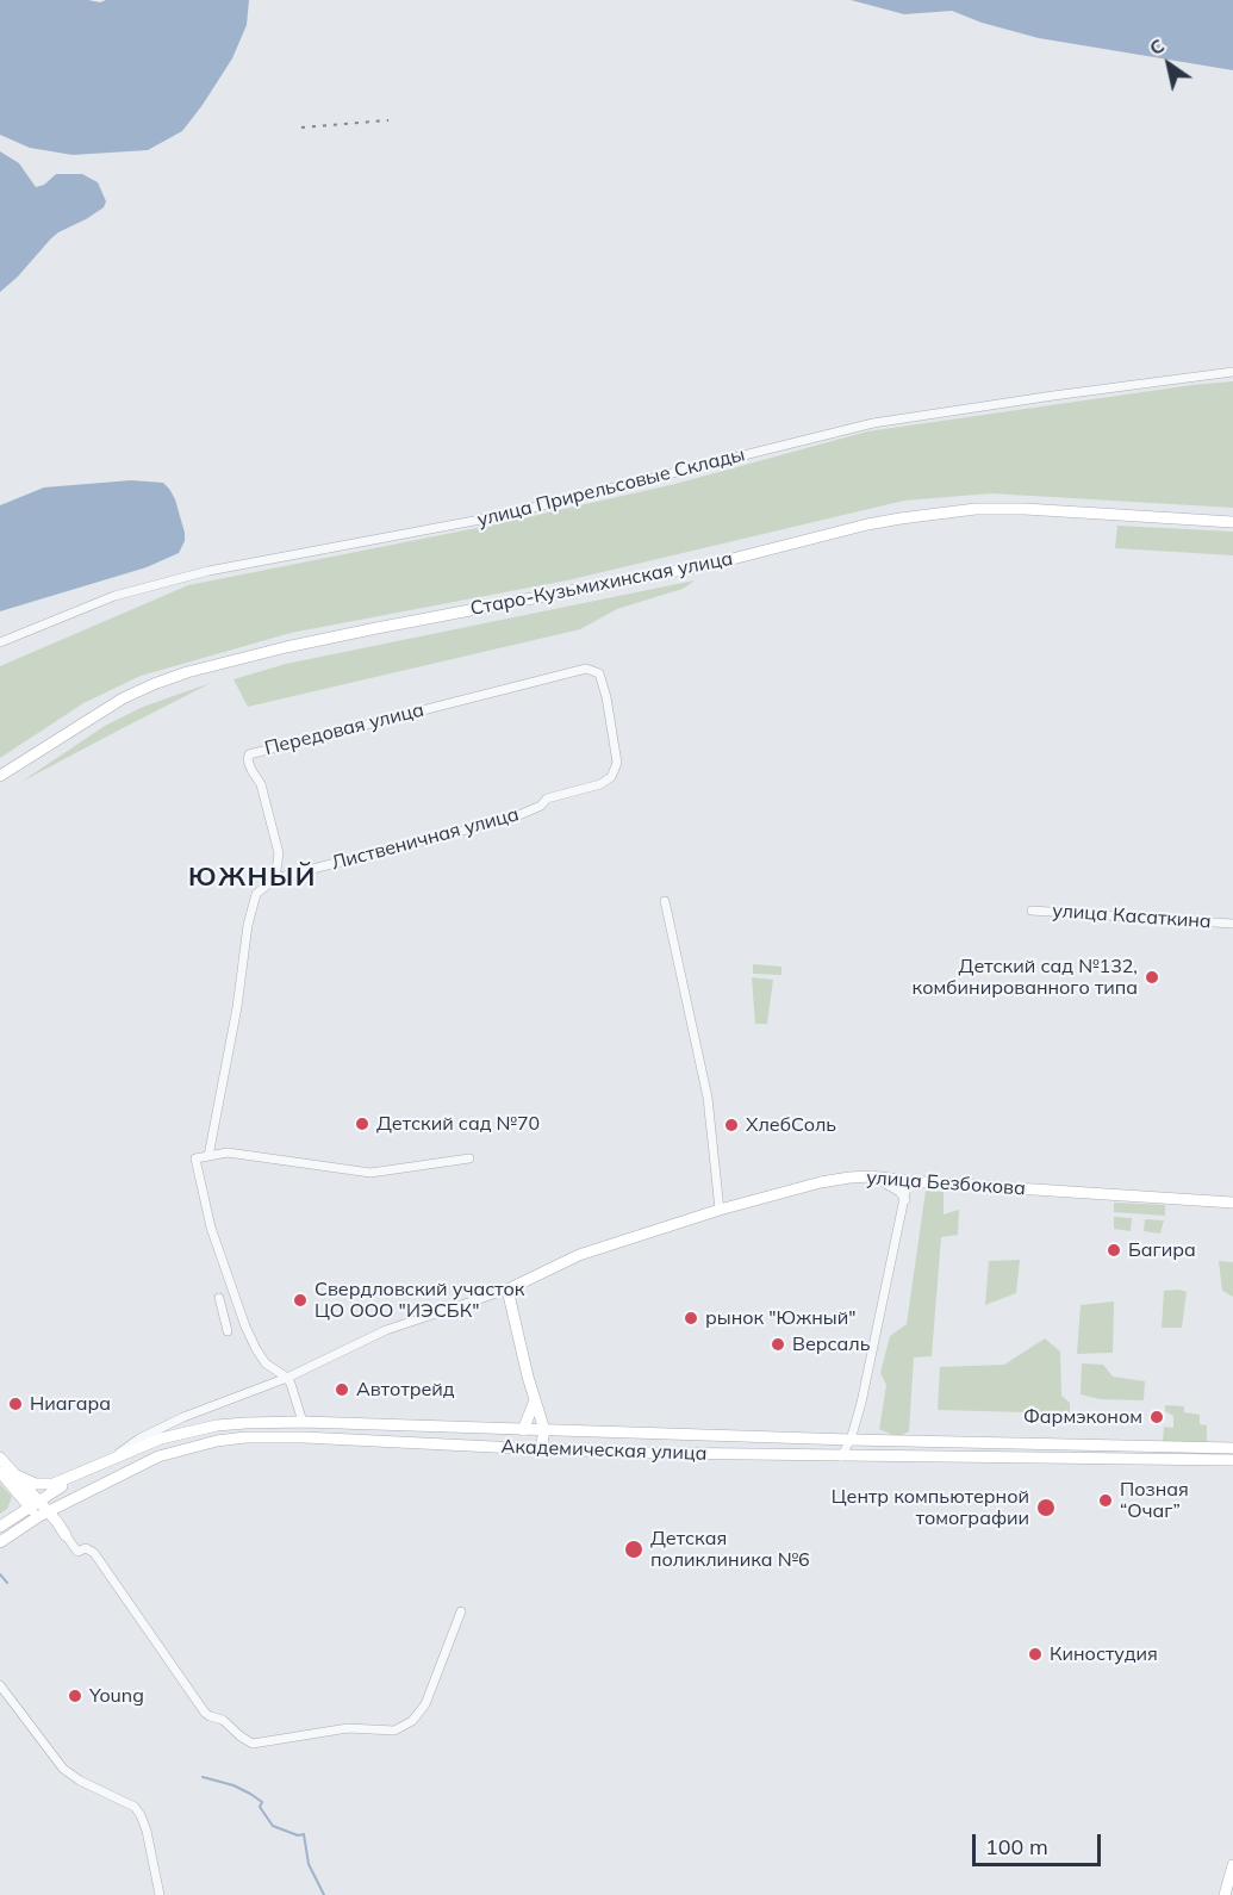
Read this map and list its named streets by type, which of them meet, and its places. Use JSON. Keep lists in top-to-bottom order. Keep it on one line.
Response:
{"streets":{"main road":["Старо-Кузьмихинская улица","улица Безбокова","Академическая улица"],"street":["улица Прирельсовые Склады","Передовая улица","Лиственичная улица","улица Касаткина"]},"crossings":[["Передовая улица","Лиственичная улица"]],"districts":["ЮЖНЫЙ"],"places":["Детский сад №132, комбинированного типа","Детский сад №70","ХлебСоль","Багира","Свердловский участок ЦО ООО \"ИЭСБК\"","рынок \"Южный\"","Версаль","Автотрейд","Ниагара","Фармэконом","Позная “Очаг”","Центр компьютерной томографии","Детская поликлиника №6","Киностудия","Young"],"scale_bar":"100 m","north":"top left"}
